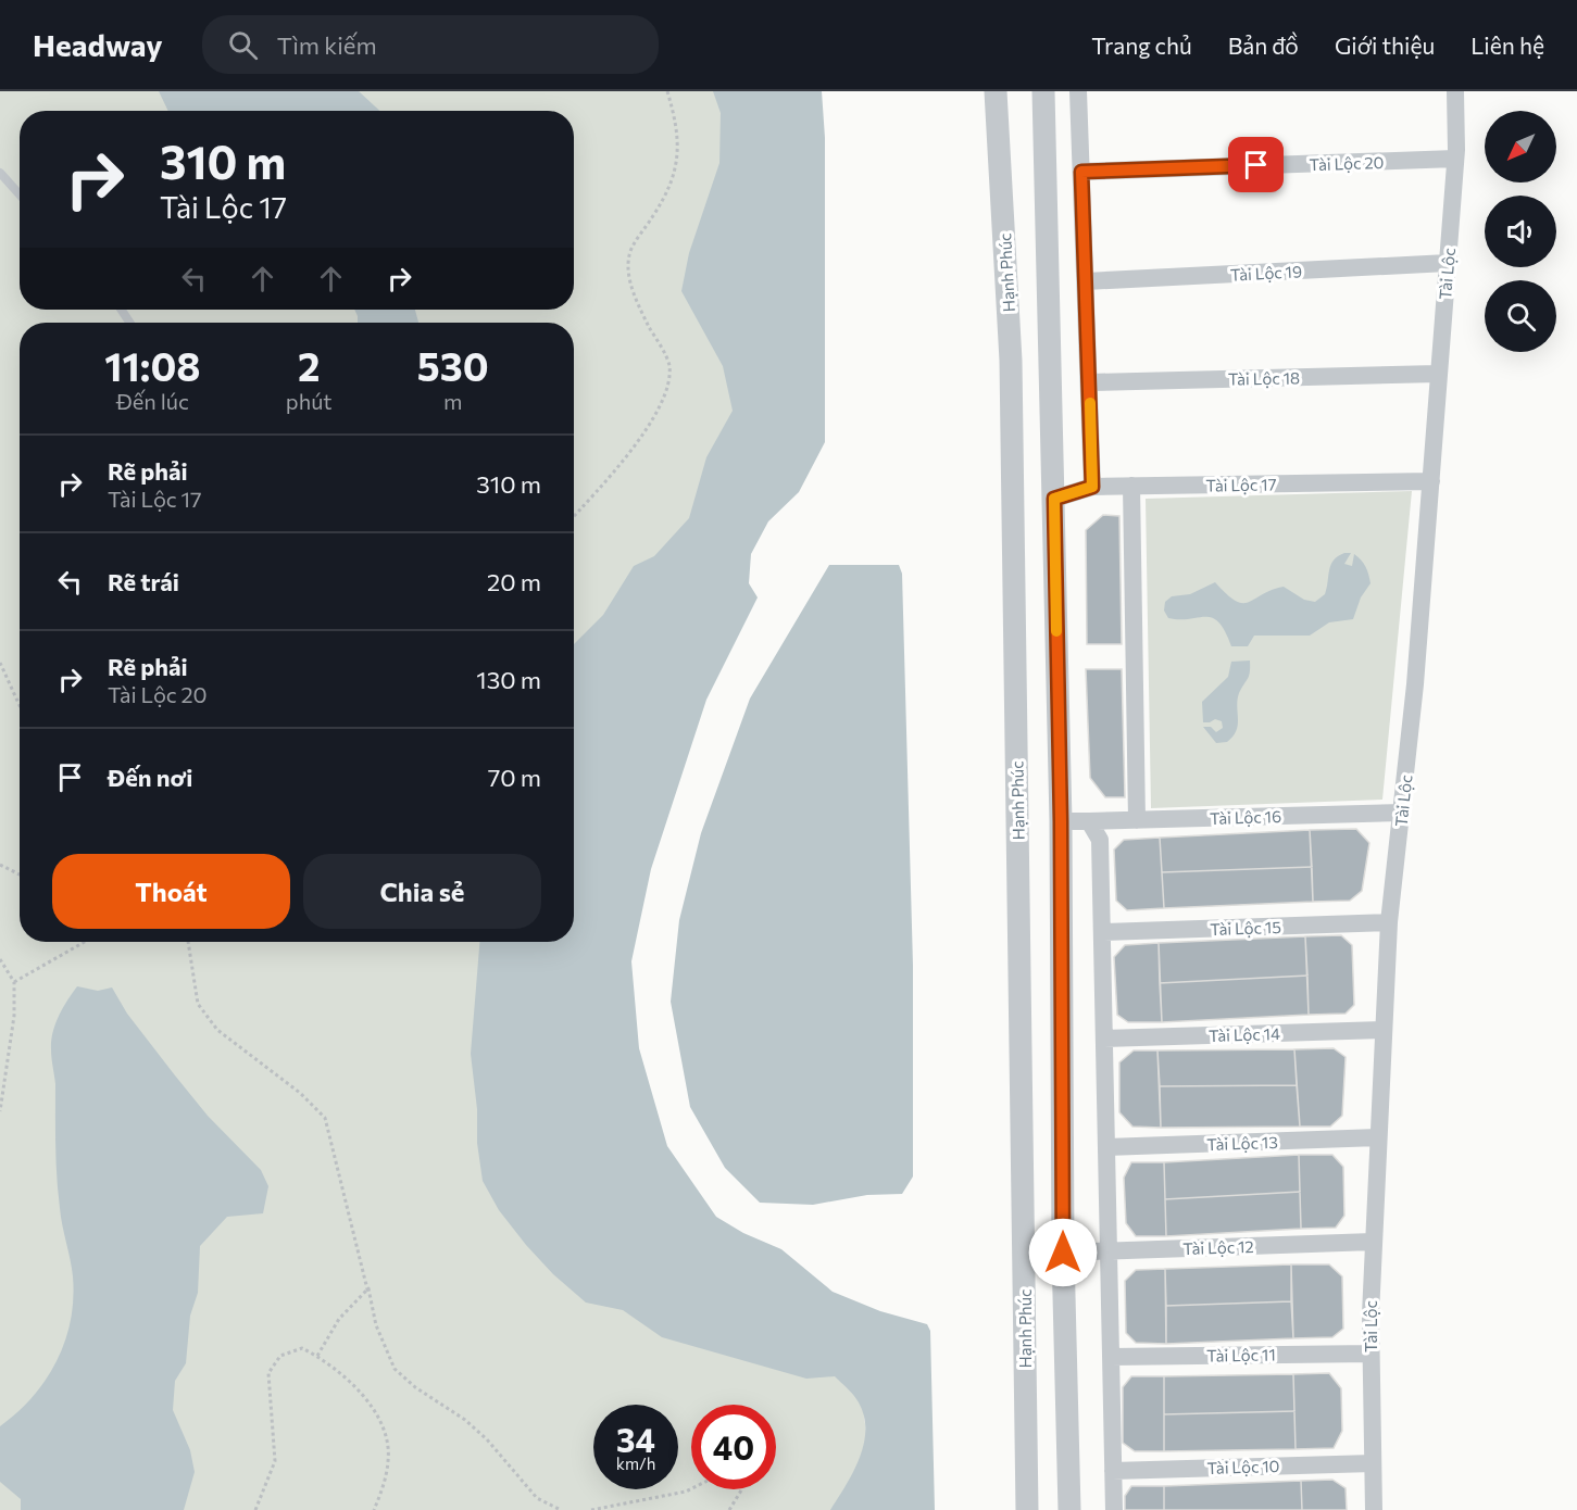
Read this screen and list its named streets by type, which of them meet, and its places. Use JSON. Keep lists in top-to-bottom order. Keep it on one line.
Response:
{"streets":{"street":["Tài Lộc 20","Hạnh Phúc","Tài Lộc 19","Tài Lộc","Tài Lộc 18","Tài Lộc 17","Tài Lộc 16","Tài Lộc 15","Tài Lộc 14","Tài Lộc 13","Tài Lộc 12","Tài Lộc 11","Tài Lộc 10"]},"crossings":[["Tài Lộc 20","Tài Lộc"],["Tài Lộc 19","Tài Lộc"],["Tài Lộc","Tài Lộc 18"],["Tài Lộc","Tài Lộc 17"],["Tài Lộc","Tài Lộc 16"],["Tài Lộc","Tài Lộc 15"],["Tài Lộc","Tài Lộc 14"],["Tài Lộc","Tài Lộc 13"],["Tài Lộc","Tài Lộc 12"],["Tài Lộc","Tài Lộc 11"],["Tài Lộc","Tài Lộc 10"]],"north":"bottom left","page":{"header":"Headway","search":"Tìm kiếm","nav":["Trang chủ","Bản đồ","Giới thiệu","Liên hệ"],"turn":["310 m","Tài Lộc 17"],"eta":["11:08","Đến lúc","2","phút","530","m"],"list":[{"name":"Rẽ phải","note":"Tài Lộc 17","value":"310 m"},{"name":"Rẽ trái","value":"20 m"},{"name":"Rẽ phải","note":"Tài Lộc 20","value":"130 m"},{"name":"Đến nơi","value":"70 m"}],"buttons":["Thoát","Chia sẻ"],"speed":"34 km/h","limit":"40"}}
